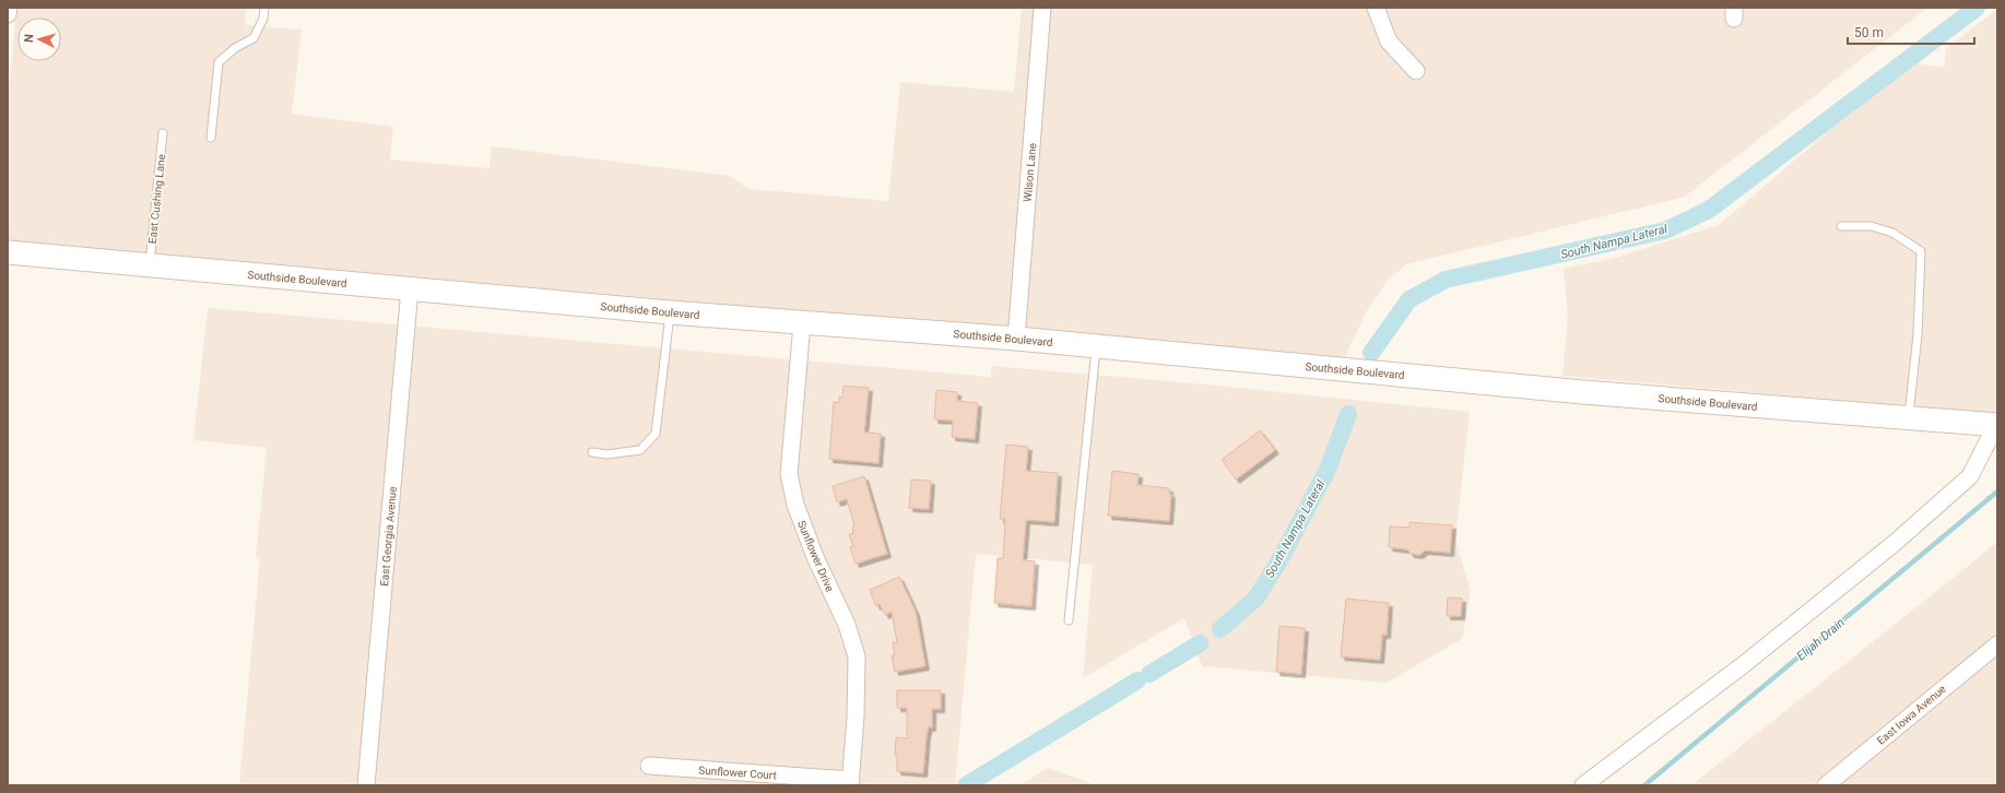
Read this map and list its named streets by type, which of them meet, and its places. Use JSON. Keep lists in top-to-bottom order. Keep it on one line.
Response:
{"streets":{"main road":["Southside Boulevard"],"street":["Wilson Lane","East Georgia Avenue","Sunflower Drive","East Iowa Avenue","Sunflower Court"],"lane":["East Cushing Lane"]},"crossings":[["Wilson Lane","Southside Boulevard"],["East Cushing Lane","Southside Boulevard"],["Southside Boulevard","East Georgia Avenue"],["Southside Boulevard","Sunflower Drive"],["Sunflower Drive","Sunflower Court"]],"water":["South Nampa Lateral","Elijah Drain"],"scale_bar":"50 m","north":"left"}
